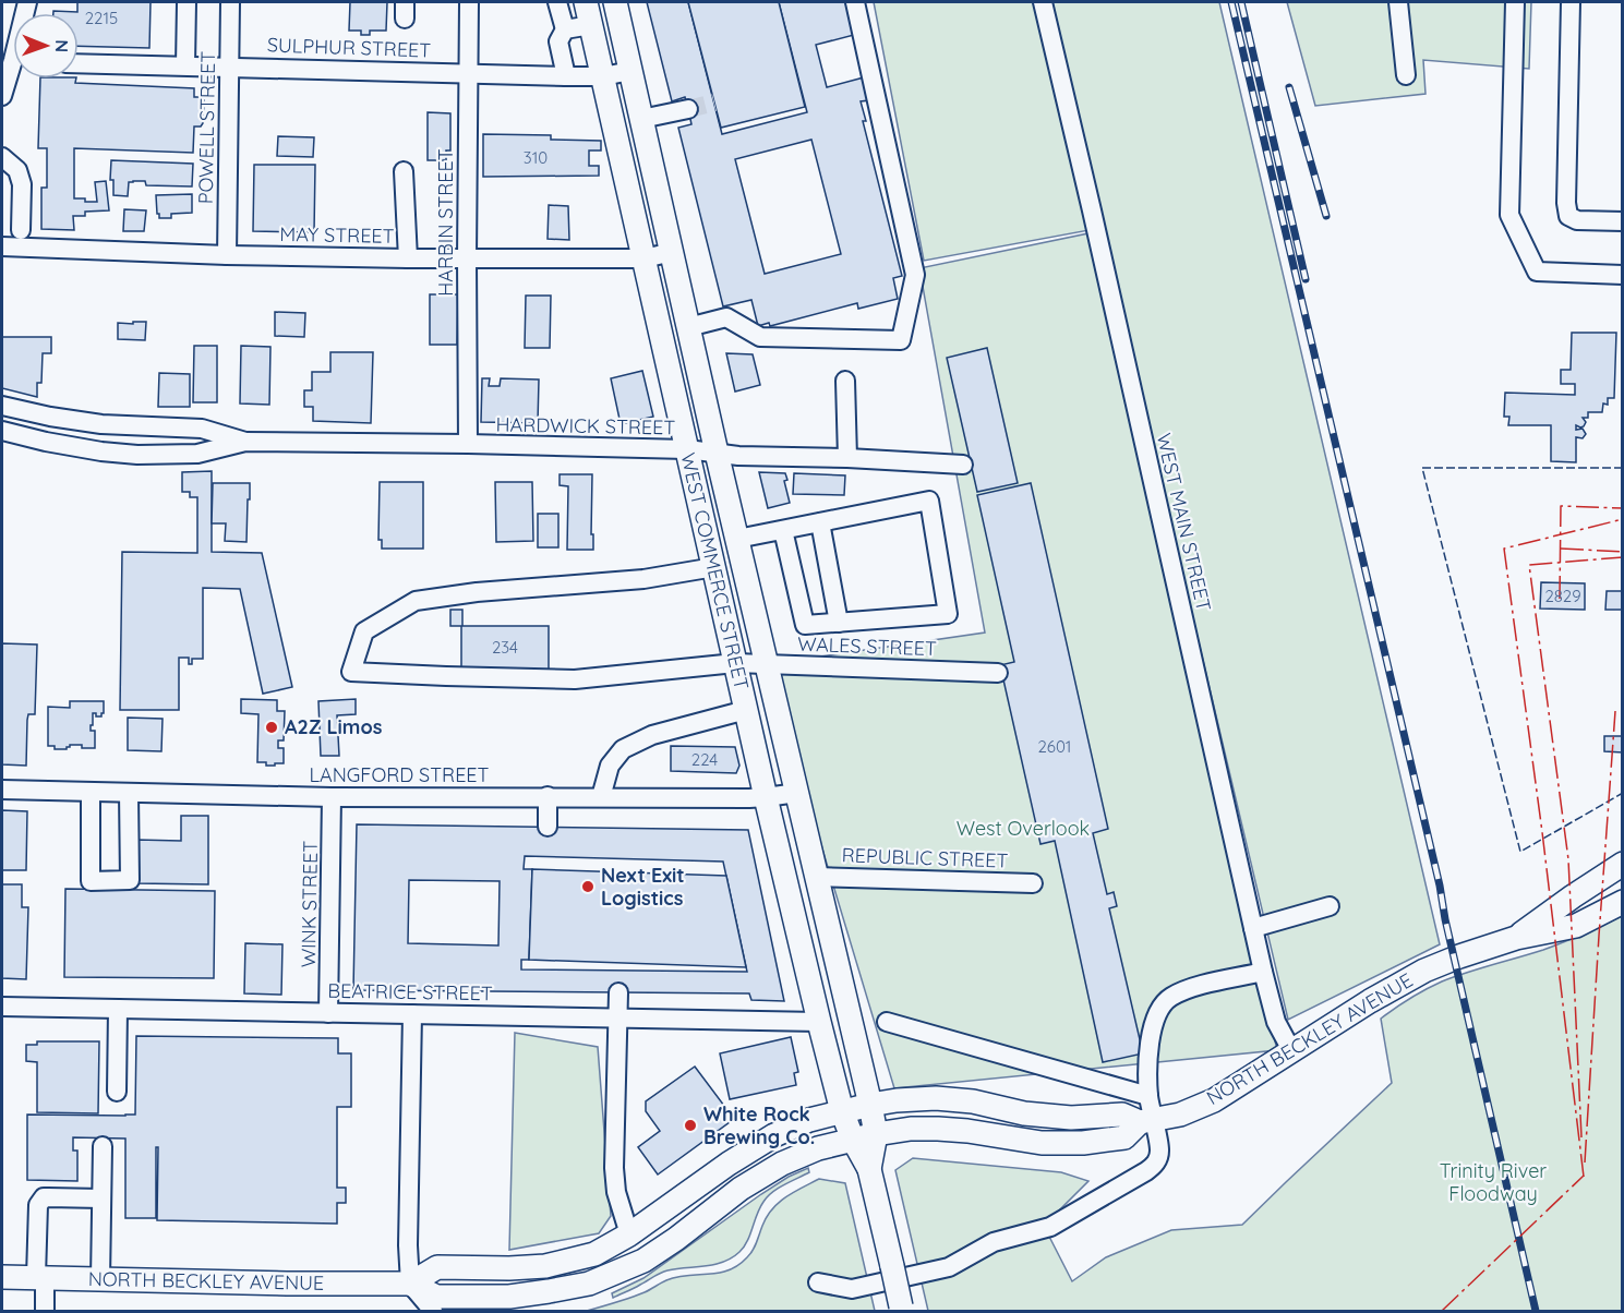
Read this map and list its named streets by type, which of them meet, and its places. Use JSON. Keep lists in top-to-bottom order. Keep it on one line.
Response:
{"streets":{"main road":["WEST COMMERCE STREET","NORTH BECKLEY AVENUE"],"street":["SULPHUR STREET","POWELL STREET","HARBIN STREET","MAY STREET","HARDWICK STREET","WEST MAIN STREET","WALES STREET","LANGFORD STREET","REPUBLIC STREET","WINK STREET","BEATRICE STREET"]},"crossings":[["SULPHUR STREET","POWELL STREET"],["SULPHUR STREET","HARBIN STREET"],["SULPHUR STREET","WEST COMMERCE STREET"],["POWELL STREET","MAY STREET"],["HARBIN STREET","MAY STREET"],["HARBIN STREET","HARDWICK STREET"],["MAY STREET","WEST COMMERCE STREET"],["HARDWICK STREET","WEST COMMERCE STREET"],["WEST MAIN STREET","NORTH BECKLEY AVENUE"],["WEST COMMERCE STREET","WALES STREET"],["WEST COMMERCE STREET","LANGFORD STREET"],["WEST COMMERCE STREET","REPUBLIC STREET"],["WEST COMMERCE STREET","BEATRICE STREET"],["WEST COMMERCE STREET","NORTH BECKLEY AVENUE"],["LANGFORD STREET","WINK STREET"],["WINK STREET","BEATRICE STREET"]],"parks":["West Overlook","Trinity River Floodway"],"places":["A2Z Limos","Next Exit Logistics","White Rock Brewing Co."],"house_numbers":["2215","310","2829","234","2601","224"],"north":"right"}
